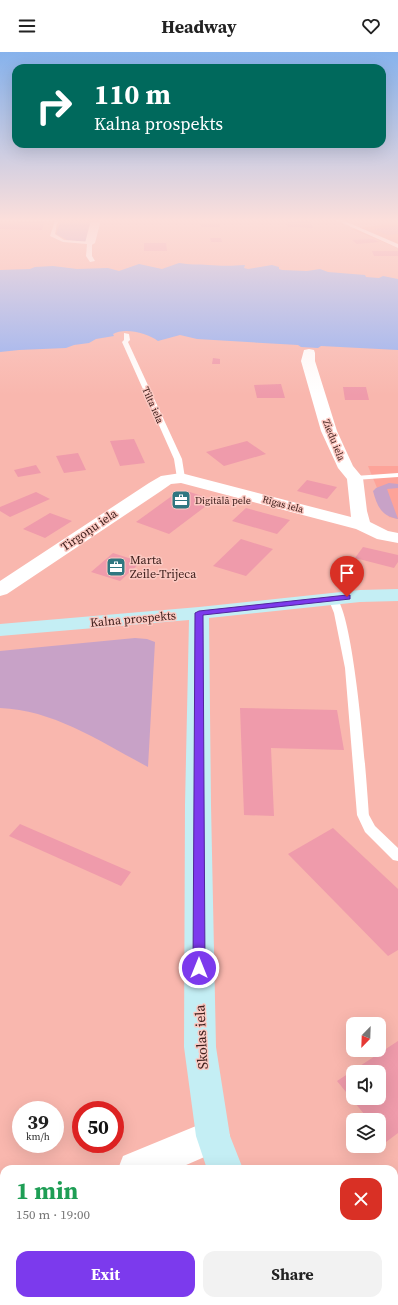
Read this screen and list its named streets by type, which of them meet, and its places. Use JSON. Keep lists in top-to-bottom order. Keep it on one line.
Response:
{"streets":{"main road":["Kalna prospekts","Skolas iela"],"street":["Ziedu iela","Rīgas iela","Tirgoņu iela"],"lane":["Tilta iela"]},"crossings":[["Tilta iela","Rīgas iela"],["Tilta iela","Tirgoņu iela"],["Ziedu iela","Rīgas iela"],["Rīgas iela","Tirgoņu iela"],["Kalna prospekts","Skolas iela"]],"places":{"office":["Digitālā pele","Marta Zeile-Trijeca"]},"north":"bottom left","page":{"header":"Headway","turn":["110 m","Kalna prospekts"],"speed":"39 km/h","limit":"50","heading":["1 min","150 m · 19:00"],"buttons":["Exit","Share"]}}
